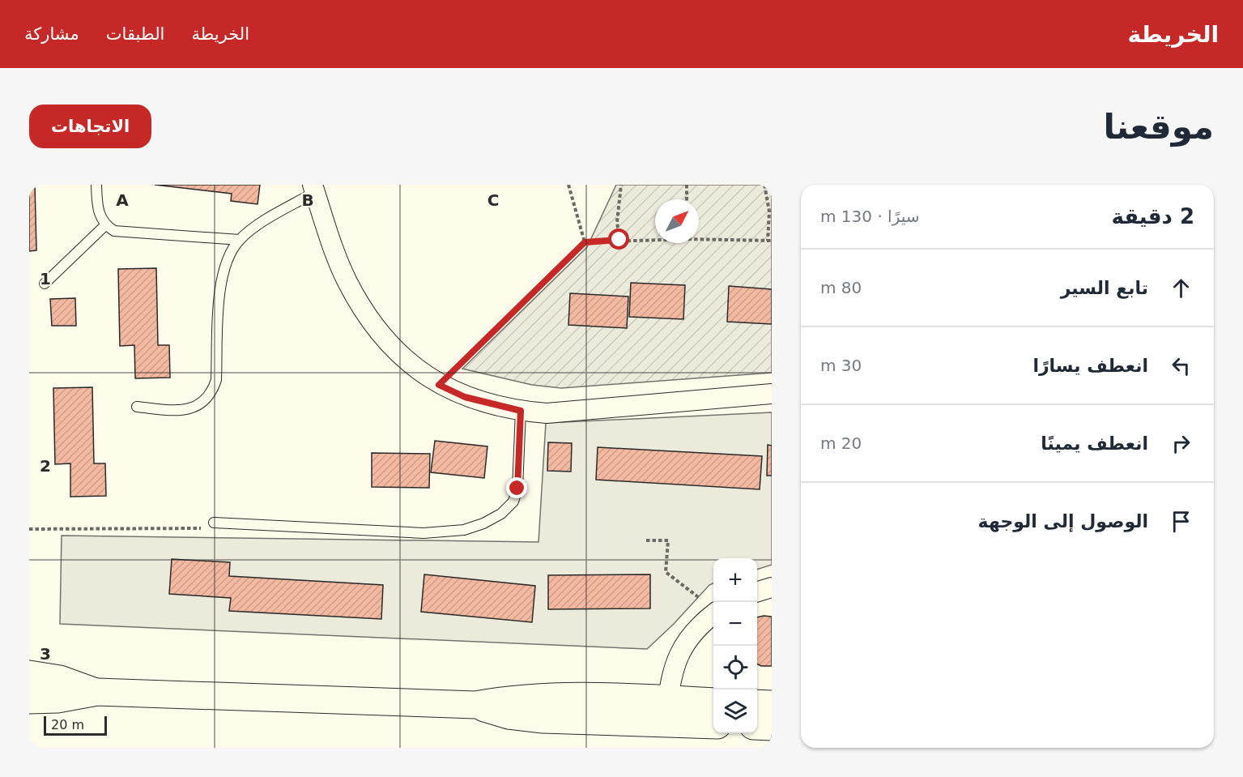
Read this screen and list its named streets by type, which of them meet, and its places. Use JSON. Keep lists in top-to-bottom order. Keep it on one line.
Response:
{"scale_bar":"20 m","north":"top right","page":{"header":"الخريطة","nav":["الخريطة","الطبقات","مشاركة"],"buttons":"الاتجاهات","title":"موقعنا","heading":["2 دقيقة","سيرًا · 130 m"],"list":[["تابع السير","80 m"],["انعطف يسارًا","30 m"],["انعطف يمينًا","20 m"],"الوصول إلى الوجهة"],"map_buttons":["+","−"],"scale":"20 m"},"grid":{"columns":["A","B","C"],"rows":["1","2","3"]}}
